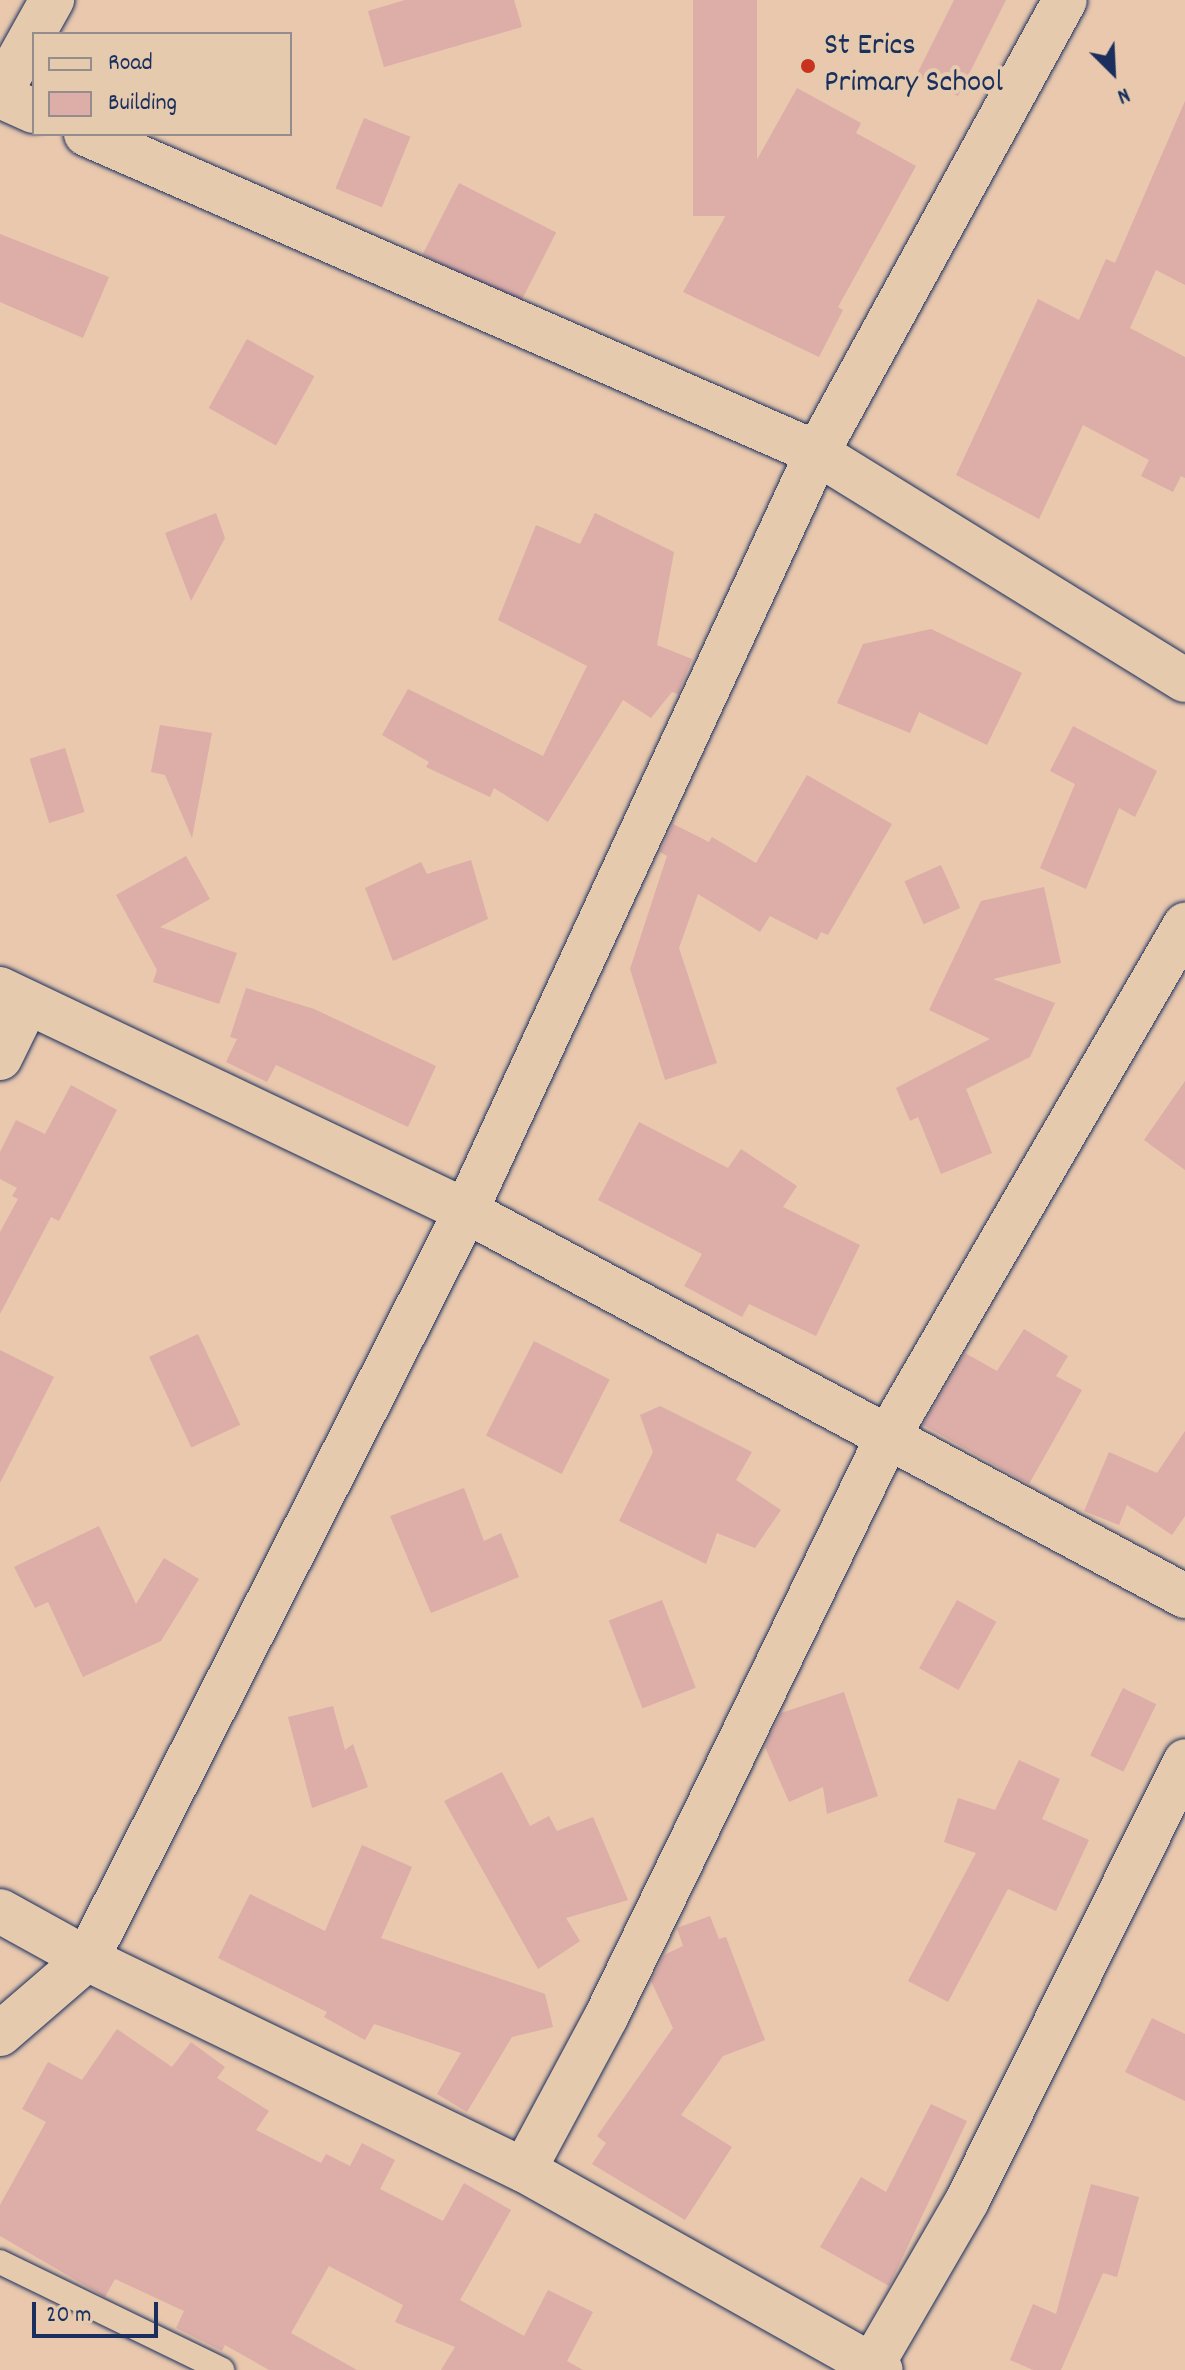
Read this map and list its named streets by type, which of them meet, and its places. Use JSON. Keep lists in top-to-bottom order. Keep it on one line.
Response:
{"places":["St Erics Primary School"],"legend":["Road","Building"],"scale_bar":"20 m","north":"bottom right"}
